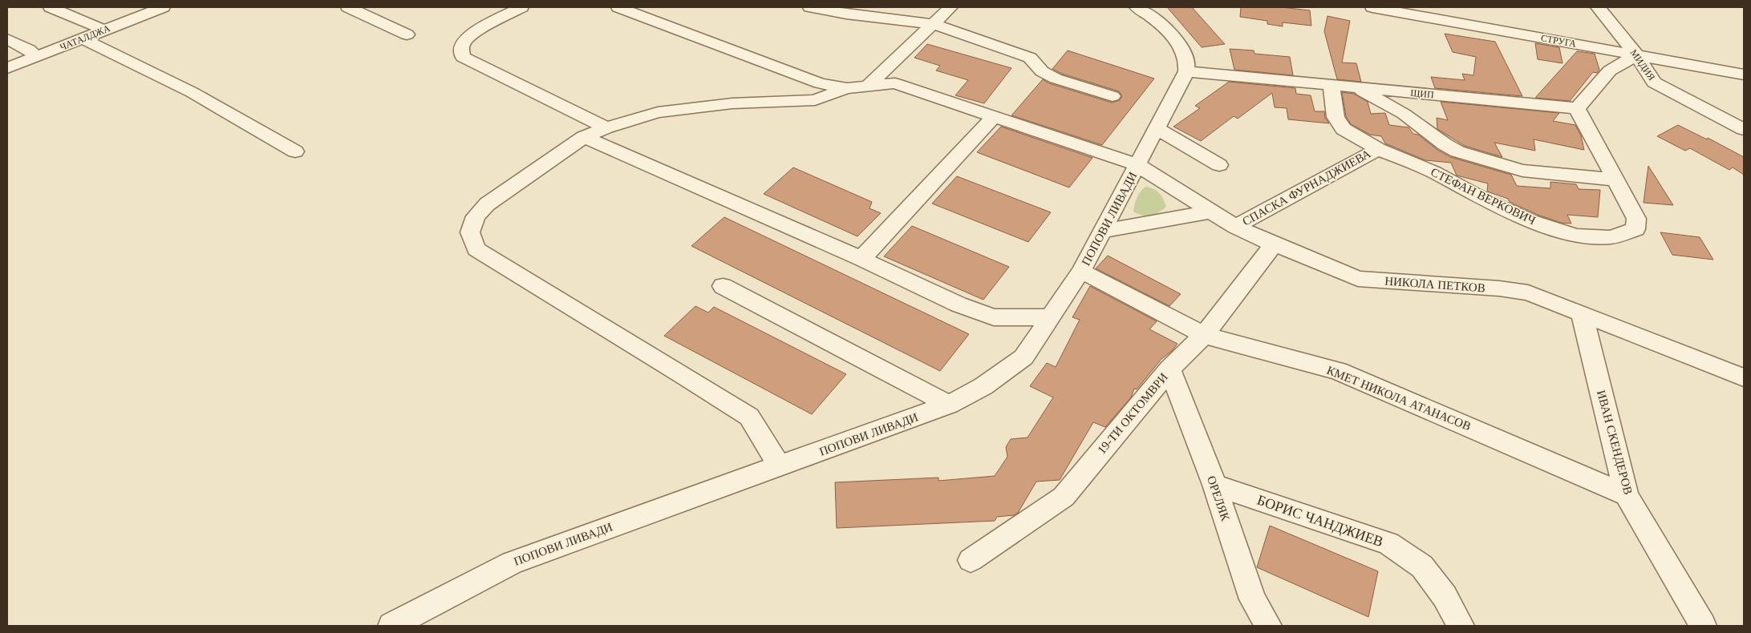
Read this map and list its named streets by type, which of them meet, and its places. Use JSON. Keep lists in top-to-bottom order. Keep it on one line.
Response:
{"streets":{"street":["ЧАТАЛДЖА","СТРУГА","МИДИЯ","ЩИП","СПАСКА ФУРНАДЖИЕВА","СТЕФАН ВЕРКОВИЧ","ПОПОВИ ЛИВАДИ","НИКОЛА ПЕТКОВ","КМЕТ НИКОЛА АТАНАСОВ","19-ТИ ОКТОМВРИ","ИВАН СКЕНДЕРОВ","ОРЕЛЯК","БОРИС ЧАНДЖИЕВ"]},"crossings":[["СТРУГА","МИДИЯ"],["ЩИП","СТЕФАН ВЕРКОВИЧ"],["ЩИП","ПОПОВИ ЛИВАДИ"],["СПАСКА ФУРНАДЖИЕВА","СТЕФАН ВЕРКОВИЧ"],["СПАСКА ФУРНАДЖИЕВА","НИКОЛА ПЕТКОВ"],["ПОПОВИ ЛИВАДИ","НИКОЛА ПЕТКОВ"],["ПОПОВИ ЛИВАДИ","КМЕТ НИКОЛА АТАНАСОВ"],["НИКОЛА ПЕТКОВ","19-ТИ ОКТОМВРИ"],["НИКОЛА ПЕТКОВ","ИВАН СКЕНДЕРОВ"],["КМЕТ НИКОЛА АТАНАСОВ","19-ТИ ОКТОМВРИ"],["КМЕТ НИКОЛА АТАНАСОВ","ИВАН СКЕНДЕРОВ"],["19-ТИ ОКТОМВРИ","ОРЕЛЯК"],["ОРЕЛЯК","БОРИС ЧАНДЖИЕВ"]]}
